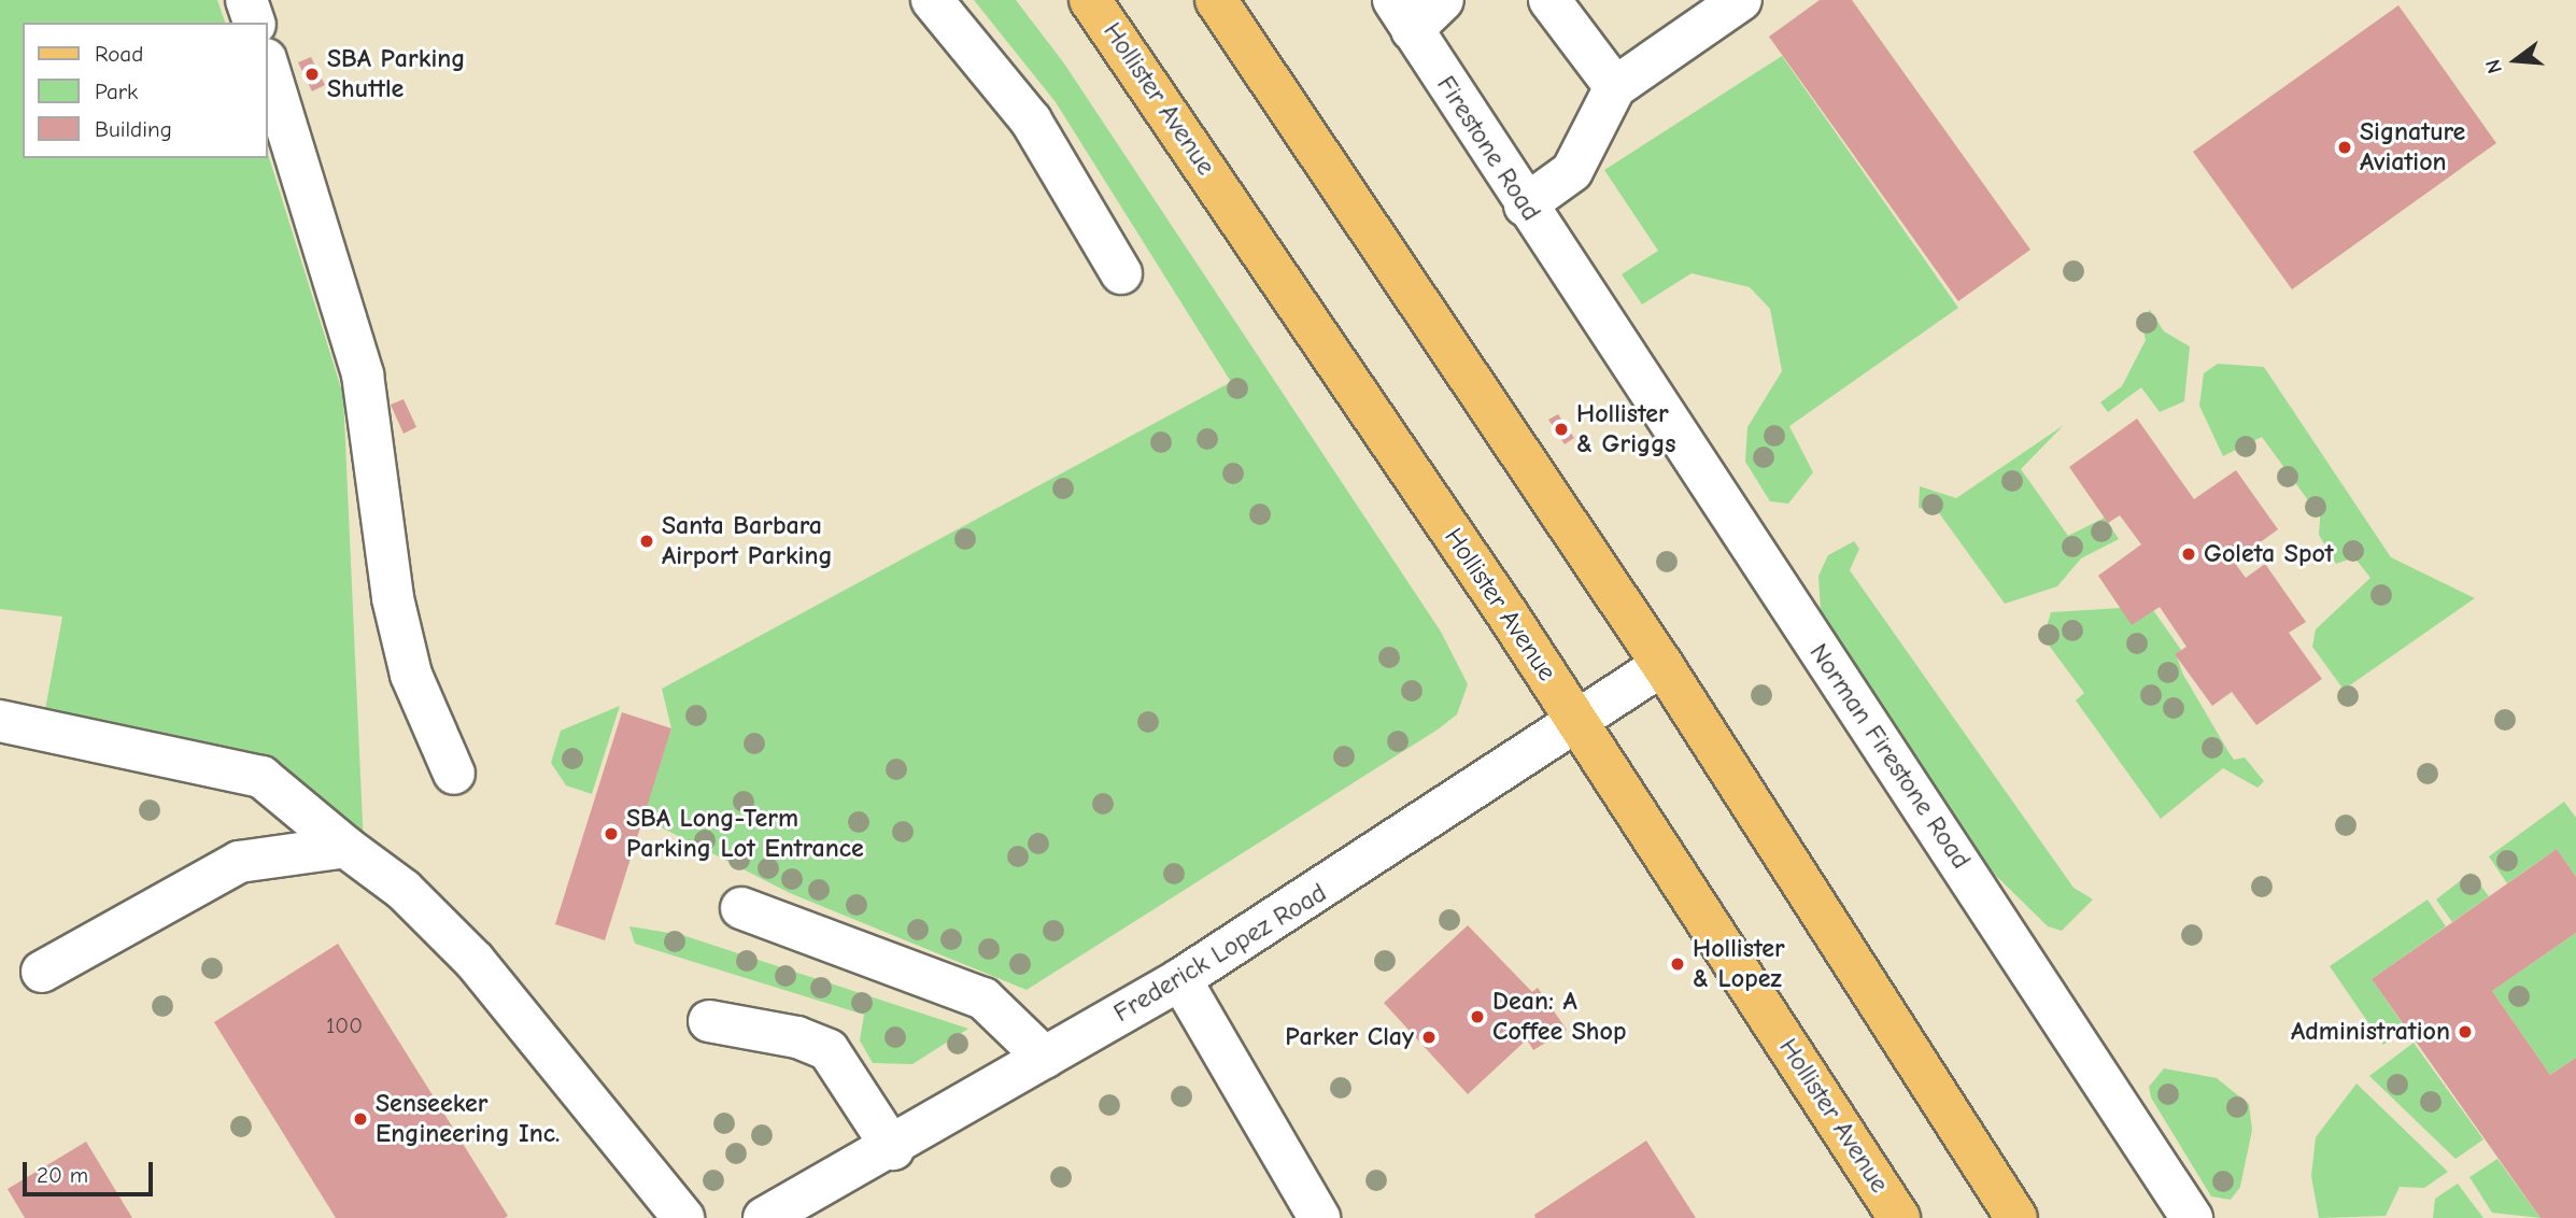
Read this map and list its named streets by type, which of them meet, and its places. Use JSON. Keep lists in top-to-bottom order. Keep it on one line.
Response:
{"streets":{"main road":["Hollister Avenue"],"street":["Firestone Road","Norman Firestone Road","Frederick Lopez Road"]},"crossings":[["Hollister Avenue","Frederick Lopez Road"],["Firestone Road","Norman Firestone Road"]],"places":["SBA Parking Shuttle","Signature Aviation","Hollister & Griggs","Santa Barbara Airport Parking","Goleta Spot","SBA Long-Term Parking Lot Entrance","Hollister & Lopez","Dean: A Coffee Shop","Administration","Parker Clay","Senseeker Engineering Inc."],"house_numbers":["100"],"legend":["Road","Park","Building"],"scale_bar":"20 m","north":"left"}
